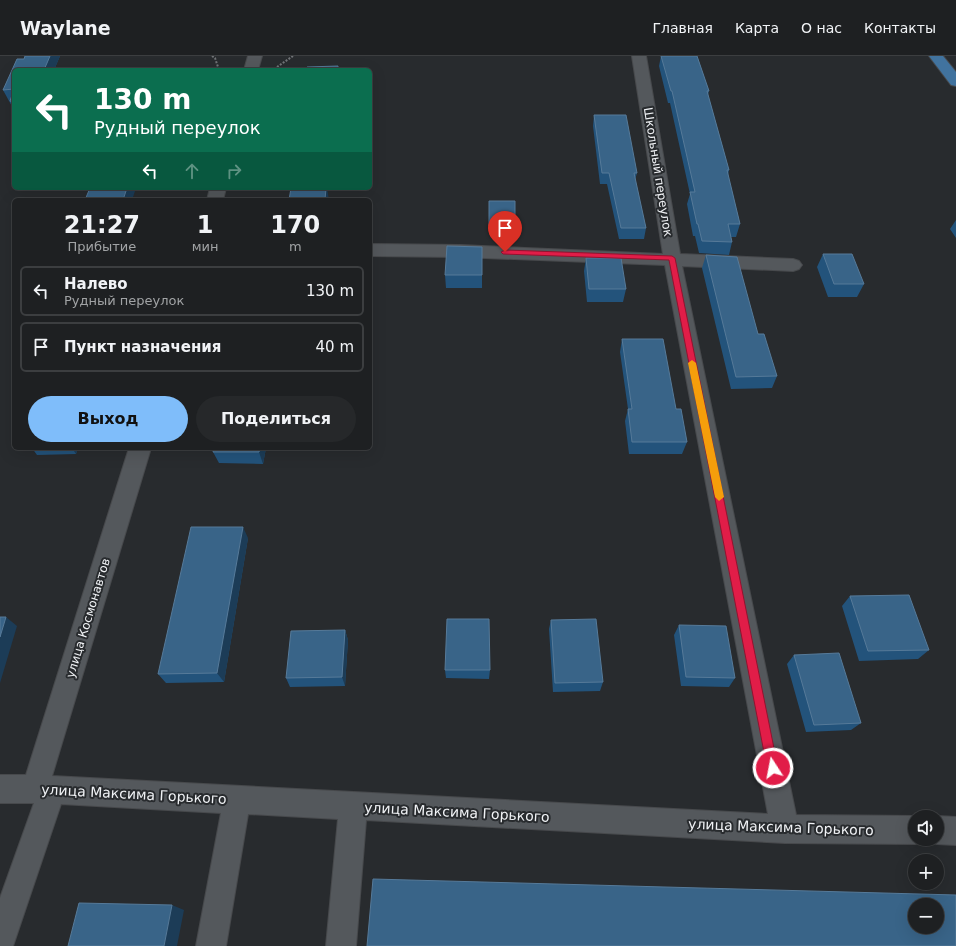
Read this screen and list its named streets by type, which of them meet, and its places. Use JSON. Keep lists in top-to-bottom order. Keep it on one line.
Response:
{"streets":{"street":["Школьный переулок","улица Космонавтов","улица Максима Горького"]},"crossings":[["Школьный переулок","улица Максима Горького"],["улица Космонавтов","улица Максима Горького"]],"page":{"header":"Waylane","nav":["Главная","Карта","О нас","Контакты"],"turn":["130 m","Рудный переулок"],"eta":["21:27","Прибытие","1","мин","170","m"],"list":[{"name":"Налево","note":"Рудный переулок","value":"130 m"},{"name":"Пункт назначения","value":"40 m"}],"buttons":["Выход","Поделиться"],"map_buttons":["+","−"]}}
